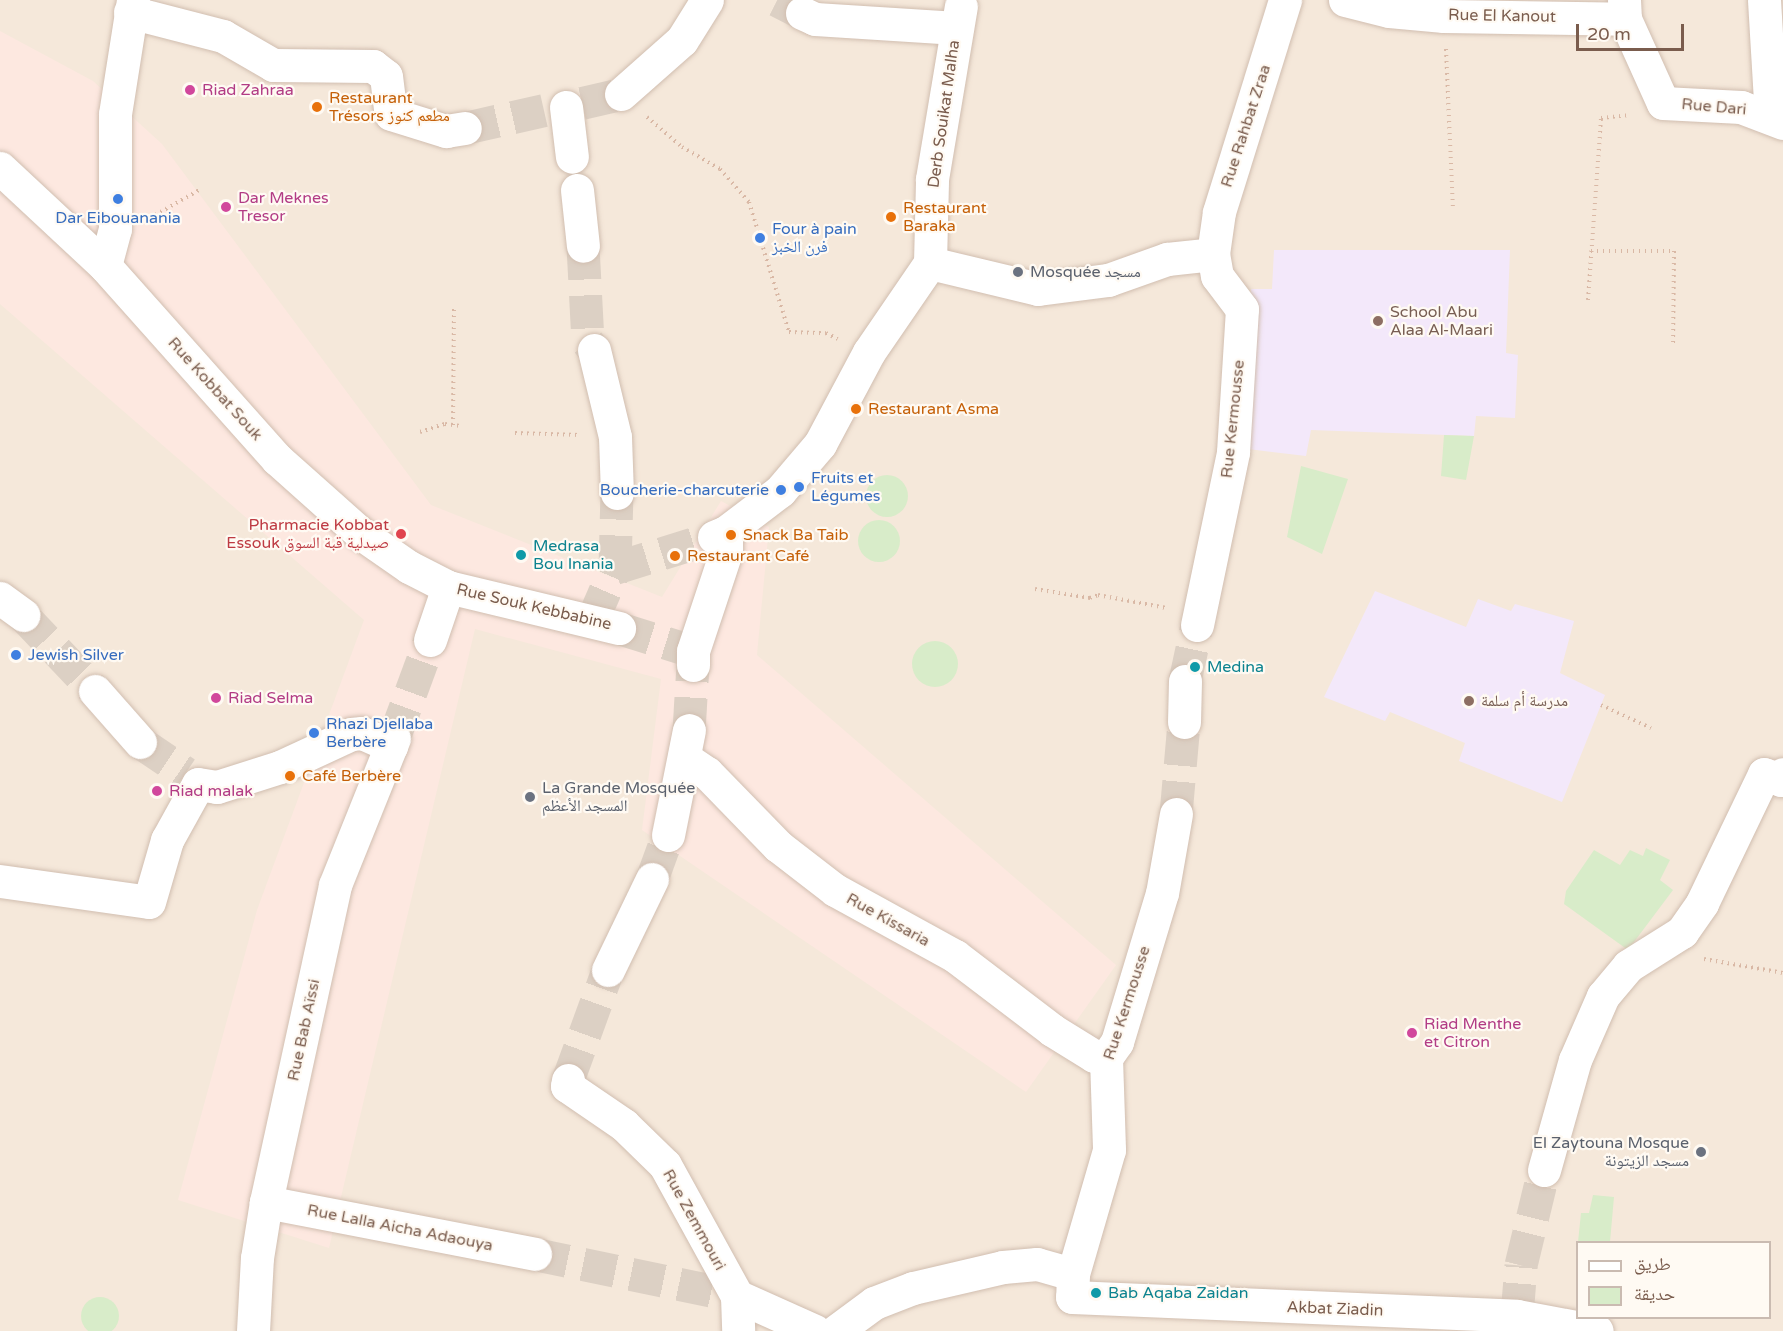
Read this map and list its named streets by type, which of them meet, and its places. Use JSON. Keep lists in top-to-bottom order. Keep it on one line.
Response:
{"streets":{"street":["Rue El Kanout","Rue Dari","Derb Souikat Malha","Rue Rahbat Zraa","Rue Kobbat Souk","Rue Kermousse","Rue Souk Kebbabine","Rue Kissaria","Rue Bab Aïssi","Rue Zemmouri","Rue Lalla Aicha Adaouya","Akbat Ziadin"]},"crossings":[["Rue El Kanout","Rue Dari"],["Rue Rahbat Zraa","Rue Kermousse"],["Rue Kobbat Souk","Rue Souk Kebbabine"],["Rue Kermousse","Rue Kissaria"],["Rue Kermousse","Akbat Ziadin"],["Rue Bab Aïssi","Rue Lalla Aicha Adaouya"]],"places":["Riad Zahraa","Restaurant Trésors مطعم كنوز","Dar Eibouanania","Dar Meknes Tresor","Restaurant Baraka","Four à pain فرن الخبز","Mosquée مسجد","School Abu Alaa Al-Maari","Restaurant Asma","Fruits et Légumes","Boucherie-charcuterie","Pharmacie Kobbat Essouk صيدلية قبة السوق","Snack Ba Taib","Medrasa Bou Inania","Restaurant Café","Jewish Silver","Medina","Riad Selma","مدرسة أم سلمة","Rhazi Djellaba Berbère","Café Berbère","Riad malak","La Grande Mosquée المسجد الأعظم","Riad Menthe et Citron","El Zaytouna Mosque مسجد الزيتونة","Bab Aqaba Zaidan"],"legend":["طريق","حديقة"],"scale_bar":"20 m"}
